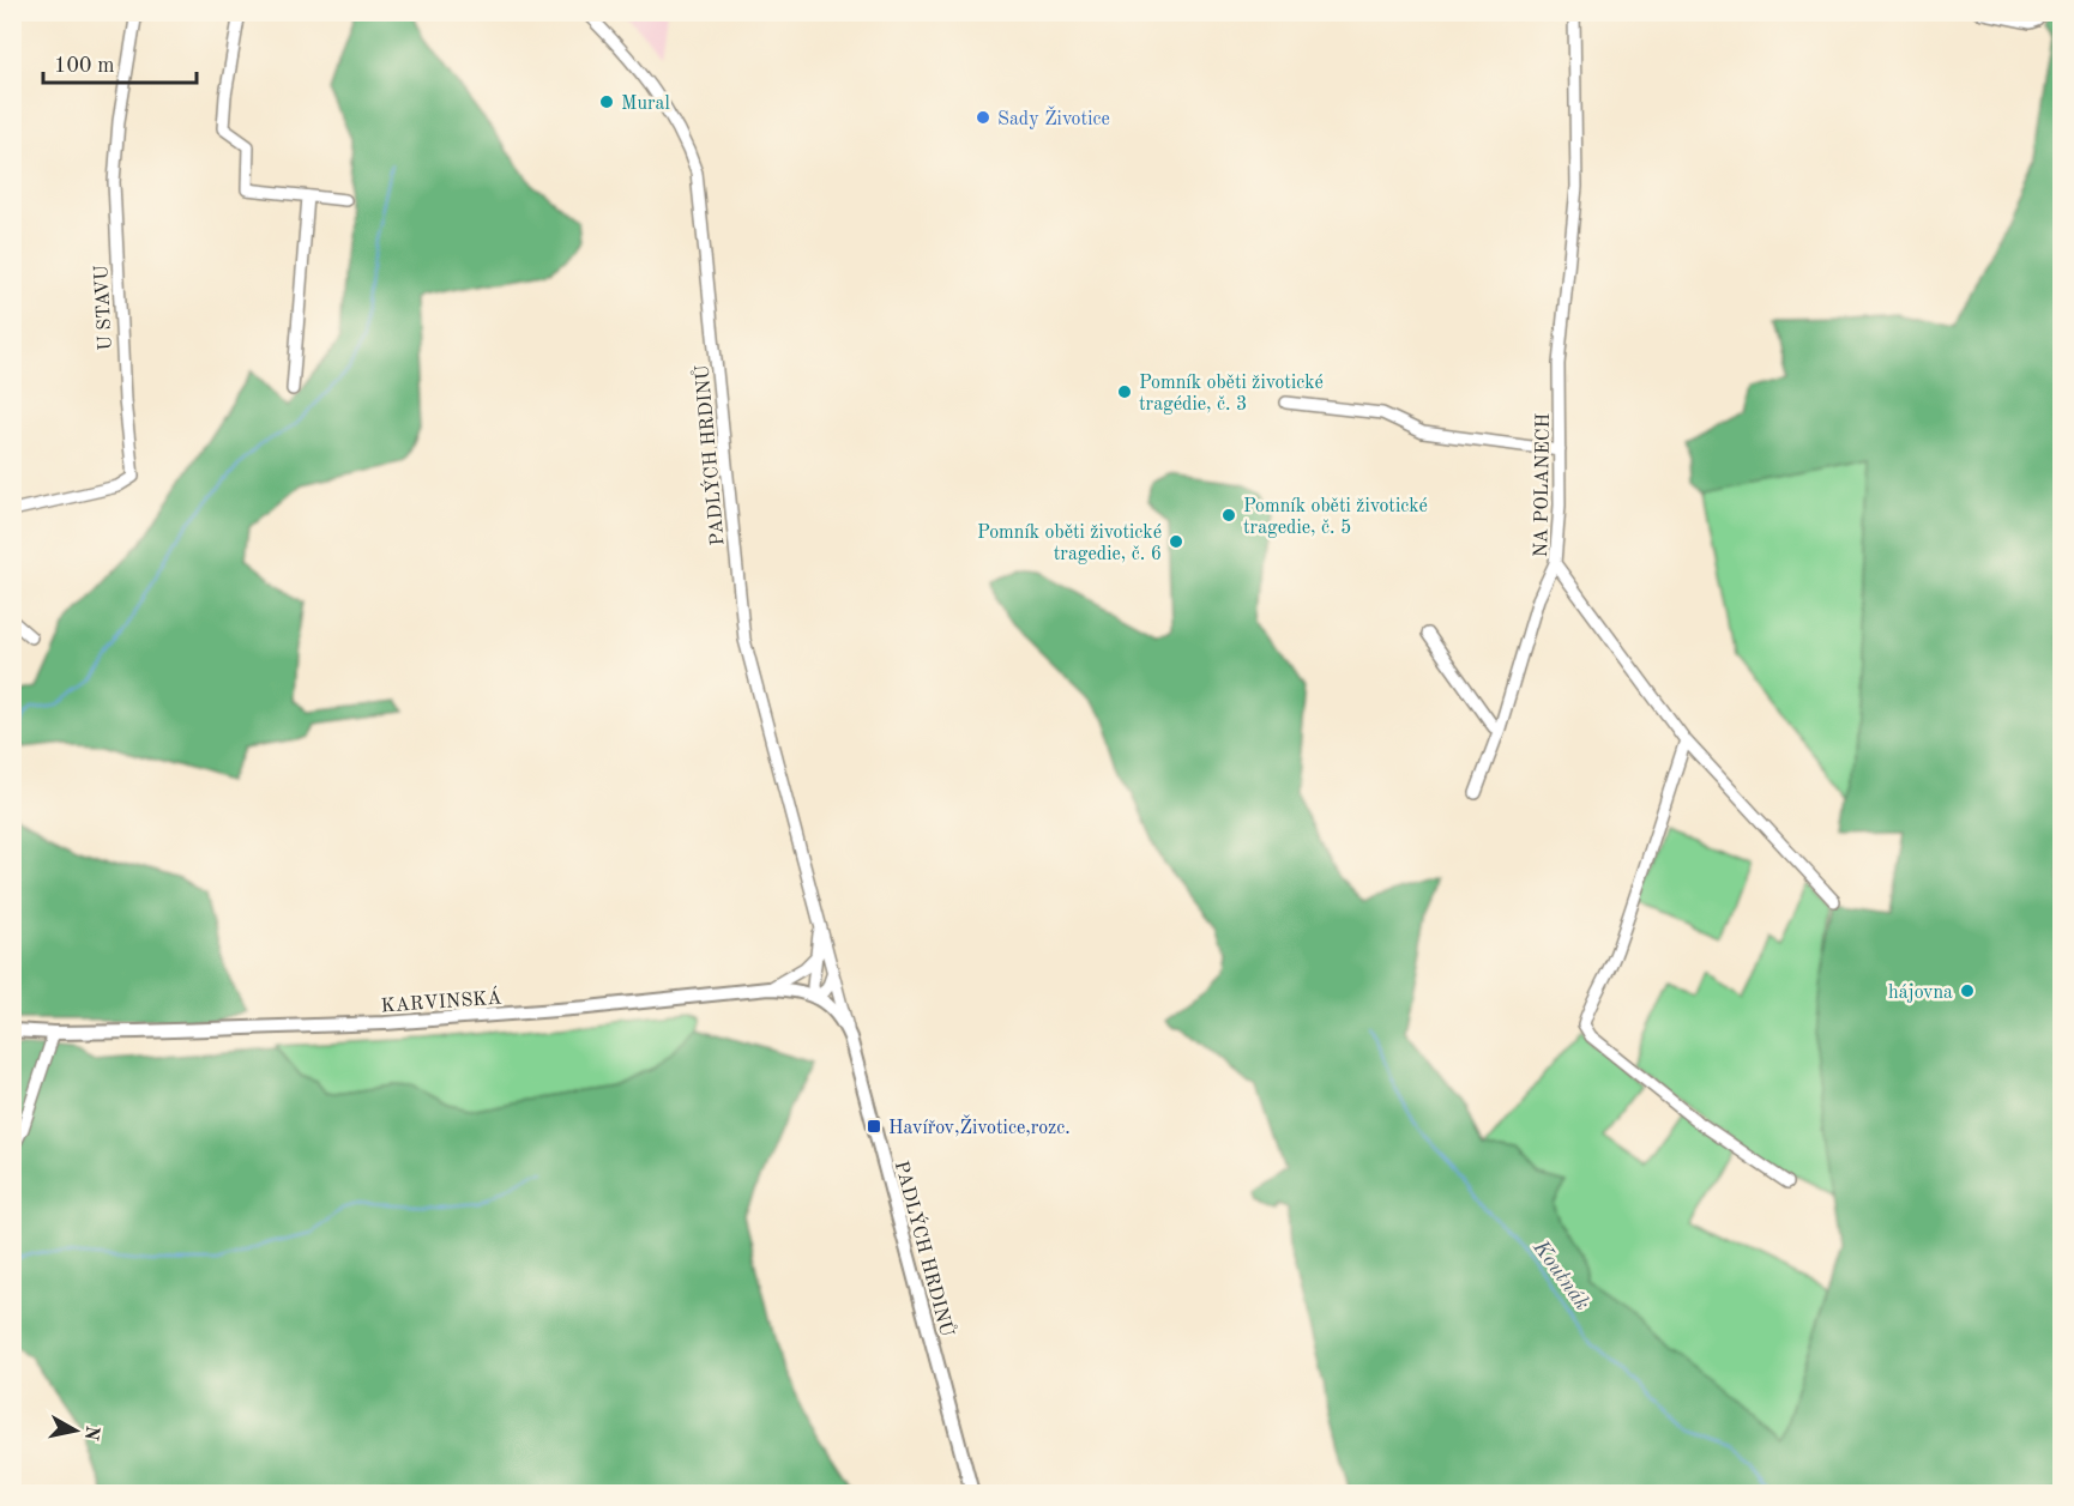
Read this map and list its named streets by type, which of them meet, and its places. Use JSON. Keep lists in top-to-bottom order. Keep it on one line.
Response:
{"streets":{"main road":["PADLÝCH HRDINŮ","KARVINSKÁ"],"street":["U STAVU","NA POLANECH"]},"crossings":[["PADLÝCH HRDINŮ","KARVINSKÁ"]],"water":["Koutnák"],"places":{"other":["Mural","Sady Životice","Pomník oběti životické tragédie, č. 3","Pomník oběti životické tragedie, č. 5","Pomník oběti životické tragedie, č. 6","hájovna"],"transit":["Havířov,Životice,rozc."]},"scale_bar":"100 m","north":"right"}
